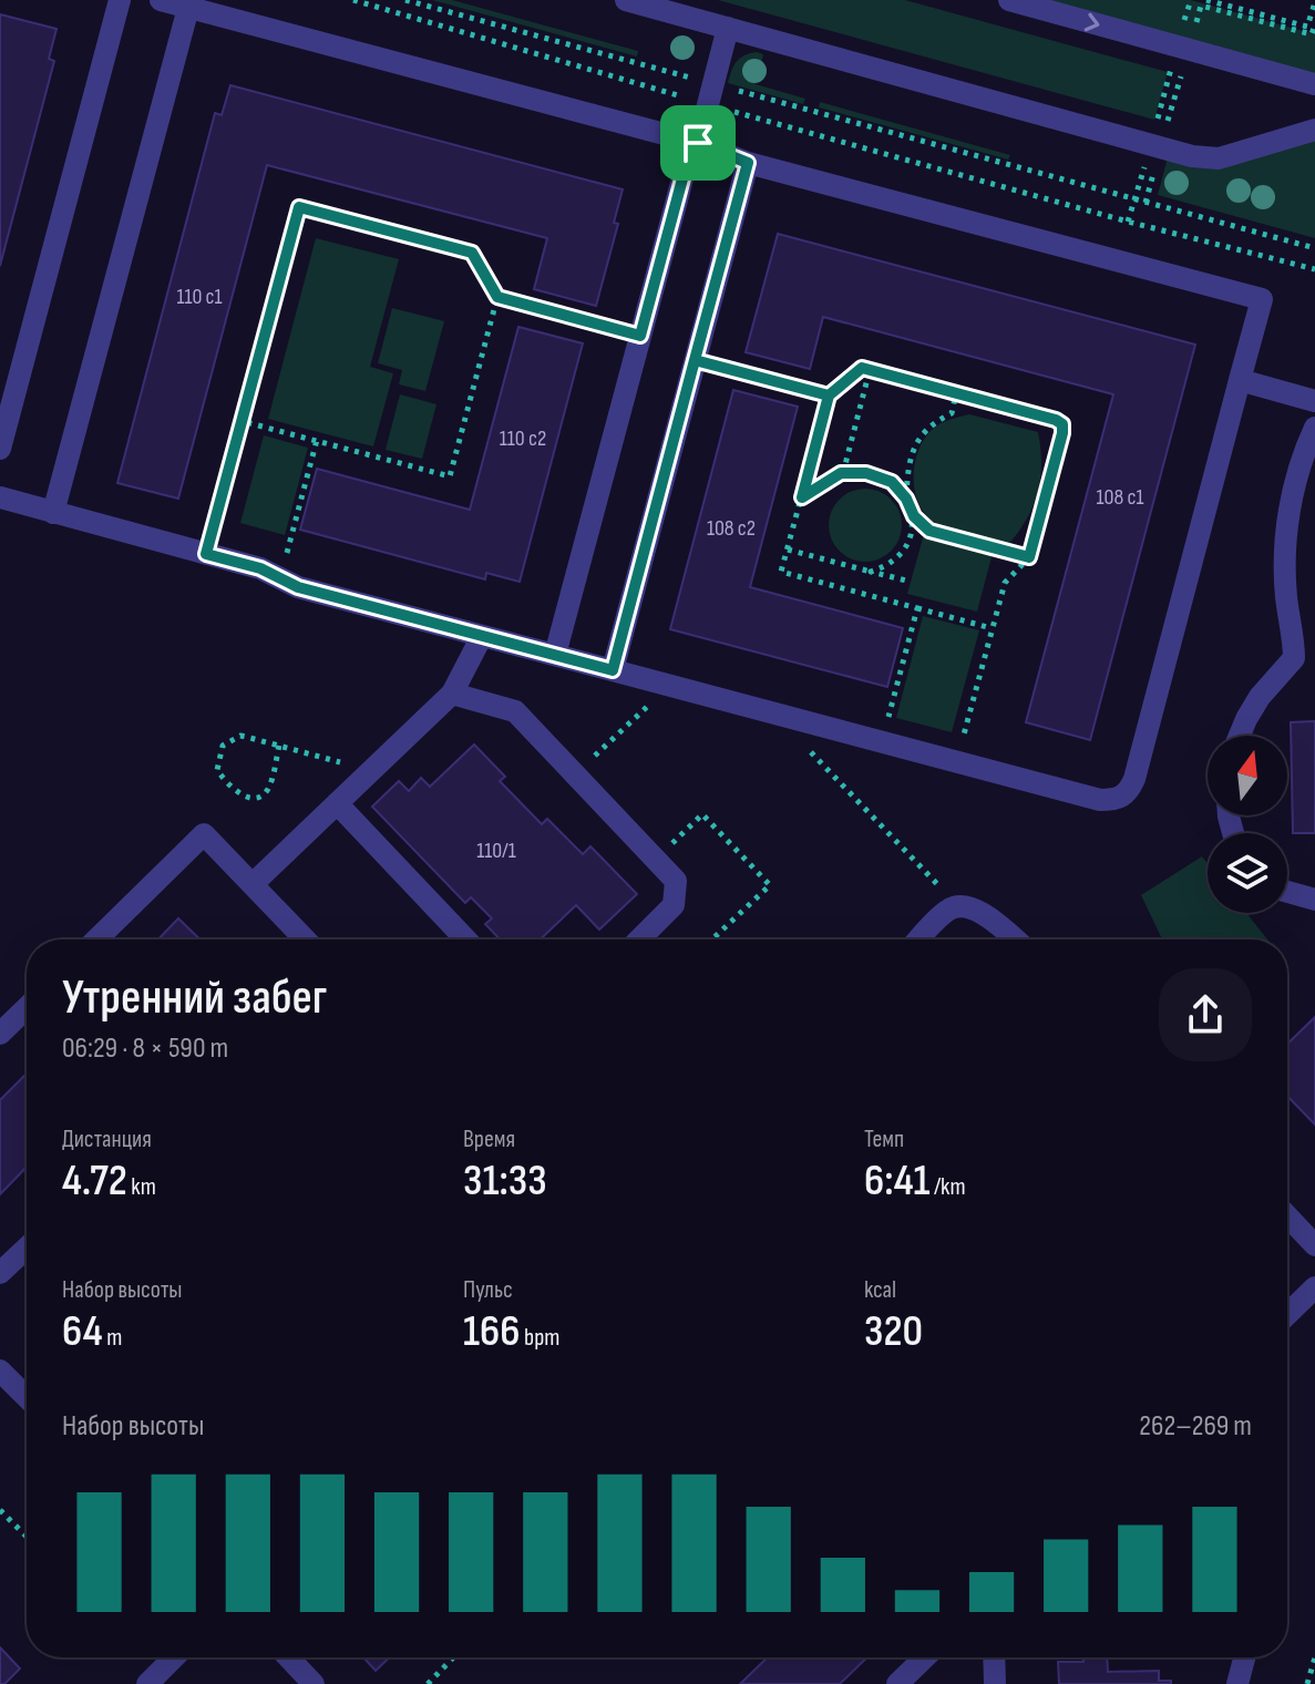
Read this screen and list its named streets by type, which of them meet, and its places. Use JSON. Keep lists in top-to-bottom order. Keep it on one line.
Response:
{"house_numbers":["110 с1","110 с2","108 с1","108 с2","110/1"],"north":"top","page":{"heading":["Утренний забег","06:29 · 8 × 590 m"],"stats":[["Дистанция","4.72 km"],["Время","31:33"],["Темп","6:41 /km"],["Набор высоты","64 m"],["Пульс","166 bpm"],["kcal","320"]],"chart":["Набор высоты","262–269 m"]}}
